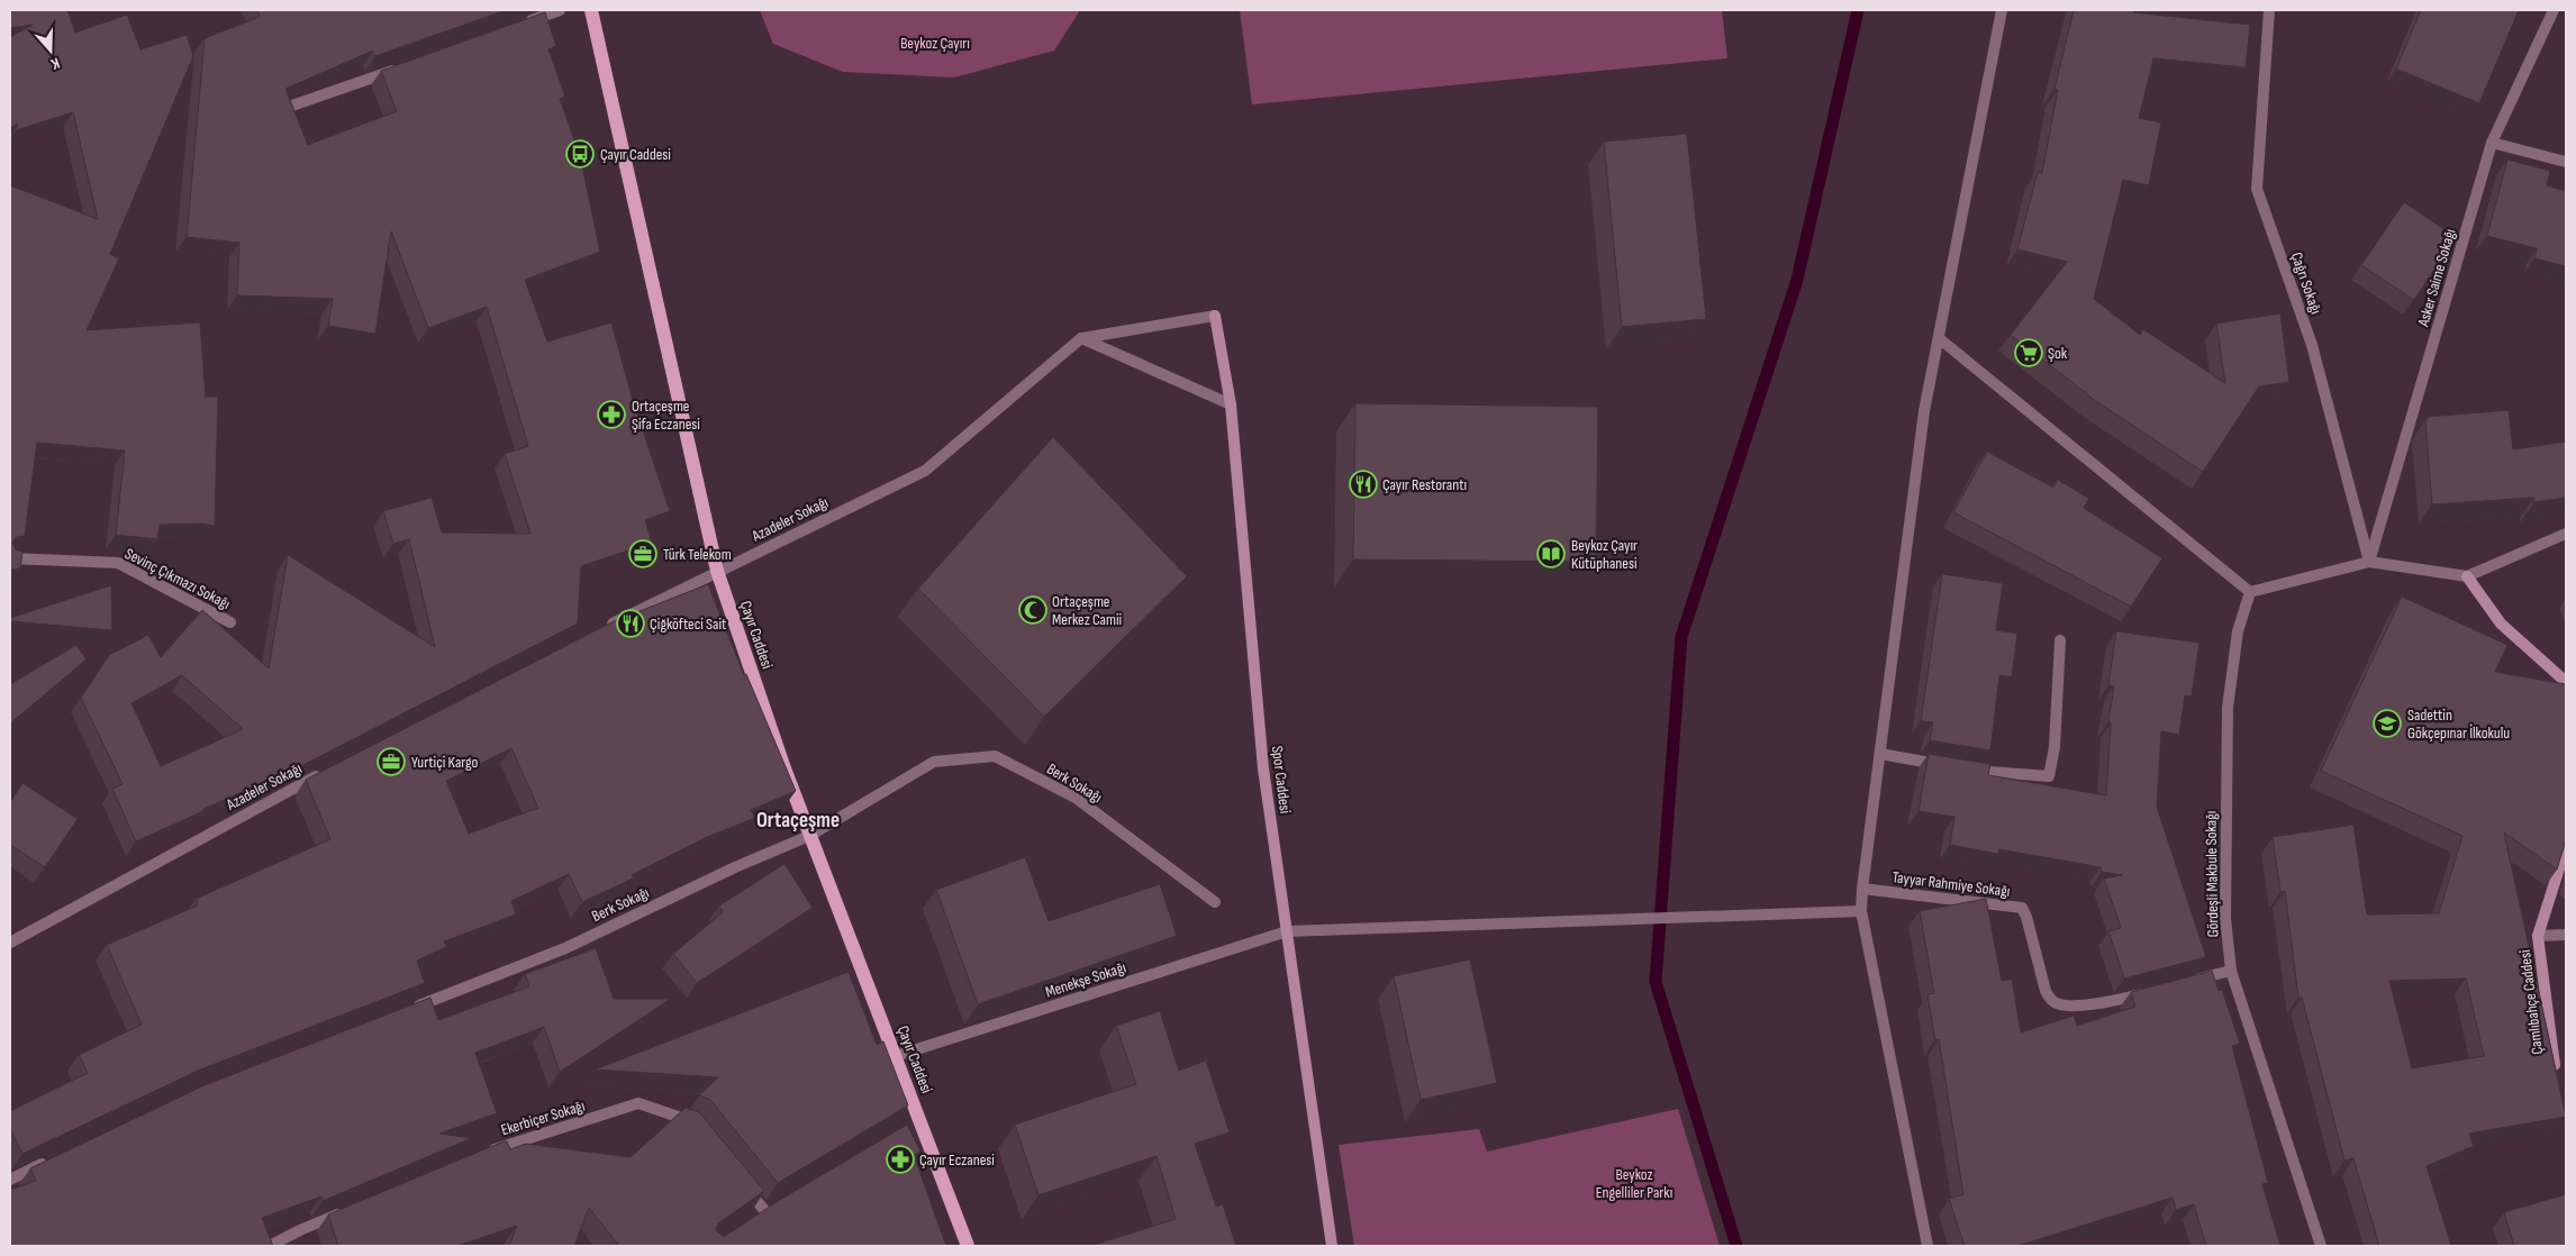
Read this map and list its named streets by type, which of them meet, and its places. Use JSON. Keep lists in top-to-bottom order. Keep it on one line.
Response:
{"streets":{"main road":["Çayır Caddesi"],"street":["Asker Saime Sokağı","Çağrı Sokağı","Azadeler Sokağı","Sevinç Çıkmazı Sokağı","Spor Caddesi","Berk Sokağı","Gördeşli Makbule Sokağı","Tayyar Rahmiye Sokağı","Menekşe Sokağı","Çamlıbahçe Caddesi","Ekerbiçer Sokağı"]},"crossings":[["Asker Saime Sokağı","Çağrı Sokağı"],["Azadeler Sokağı","Çayır Caddesi"],["Azadeler Sokağı","Spor Caddesi"],["Çayır Caddesi","Berk Sokağı"],["Çayır Caddesi","Menekşe Sokağı"],["Spor Caddesi","Menekşe Sokağı"]],"districts":["Ortaçeşme"],"parks":["Beykoz Çayırı","Beykoz Engelliler Parkı"],"places":{"bus stop":["Çayır Caddesi"],"supermarket":["Şok"],"pharmacy":["Ortaçeşme Şifa Eczanesi","Çayır Eczanesi"],"restaurant":["Çayır Restorantı","Çiğköfteci Sait"],"office":["Türk Telekom","Yurtiçi Kargo"],"library":["Beykoz Çayır Kütüphanesi"],"mosque":["Ortaçeşme Merkez Camii"],"school or university":["Sadettin Gökçepınar İlkokulu"]},"north":"bottom"}
